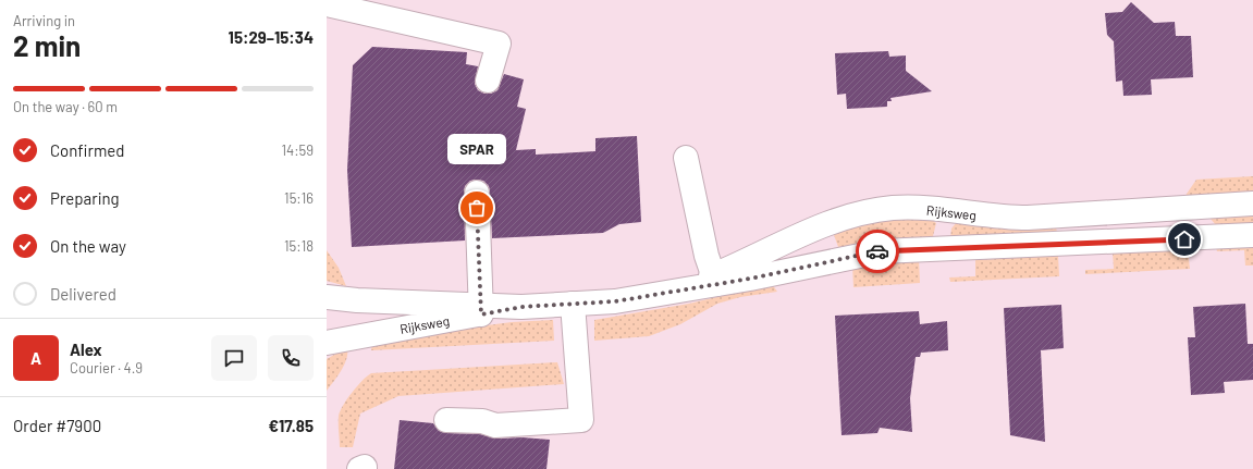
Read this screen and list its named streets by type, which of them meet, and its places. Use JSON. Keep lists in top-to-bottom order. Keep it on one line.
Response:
{"streets":{"main road":["Rijksweg"]},"places":["SPAR"],"page":{"heading":["2 min","Arriving in","15:29–15:34"],"panel":["Alex","Courier · 4.9","Order #7900","€17.85"],"bar":"On the way · 60 m","list":[["Confirmed","14:59"],["Preparing","15:16"],["On the way","15:18"],"Delivered"],"bubble":"SPAR","round":"A"}}
